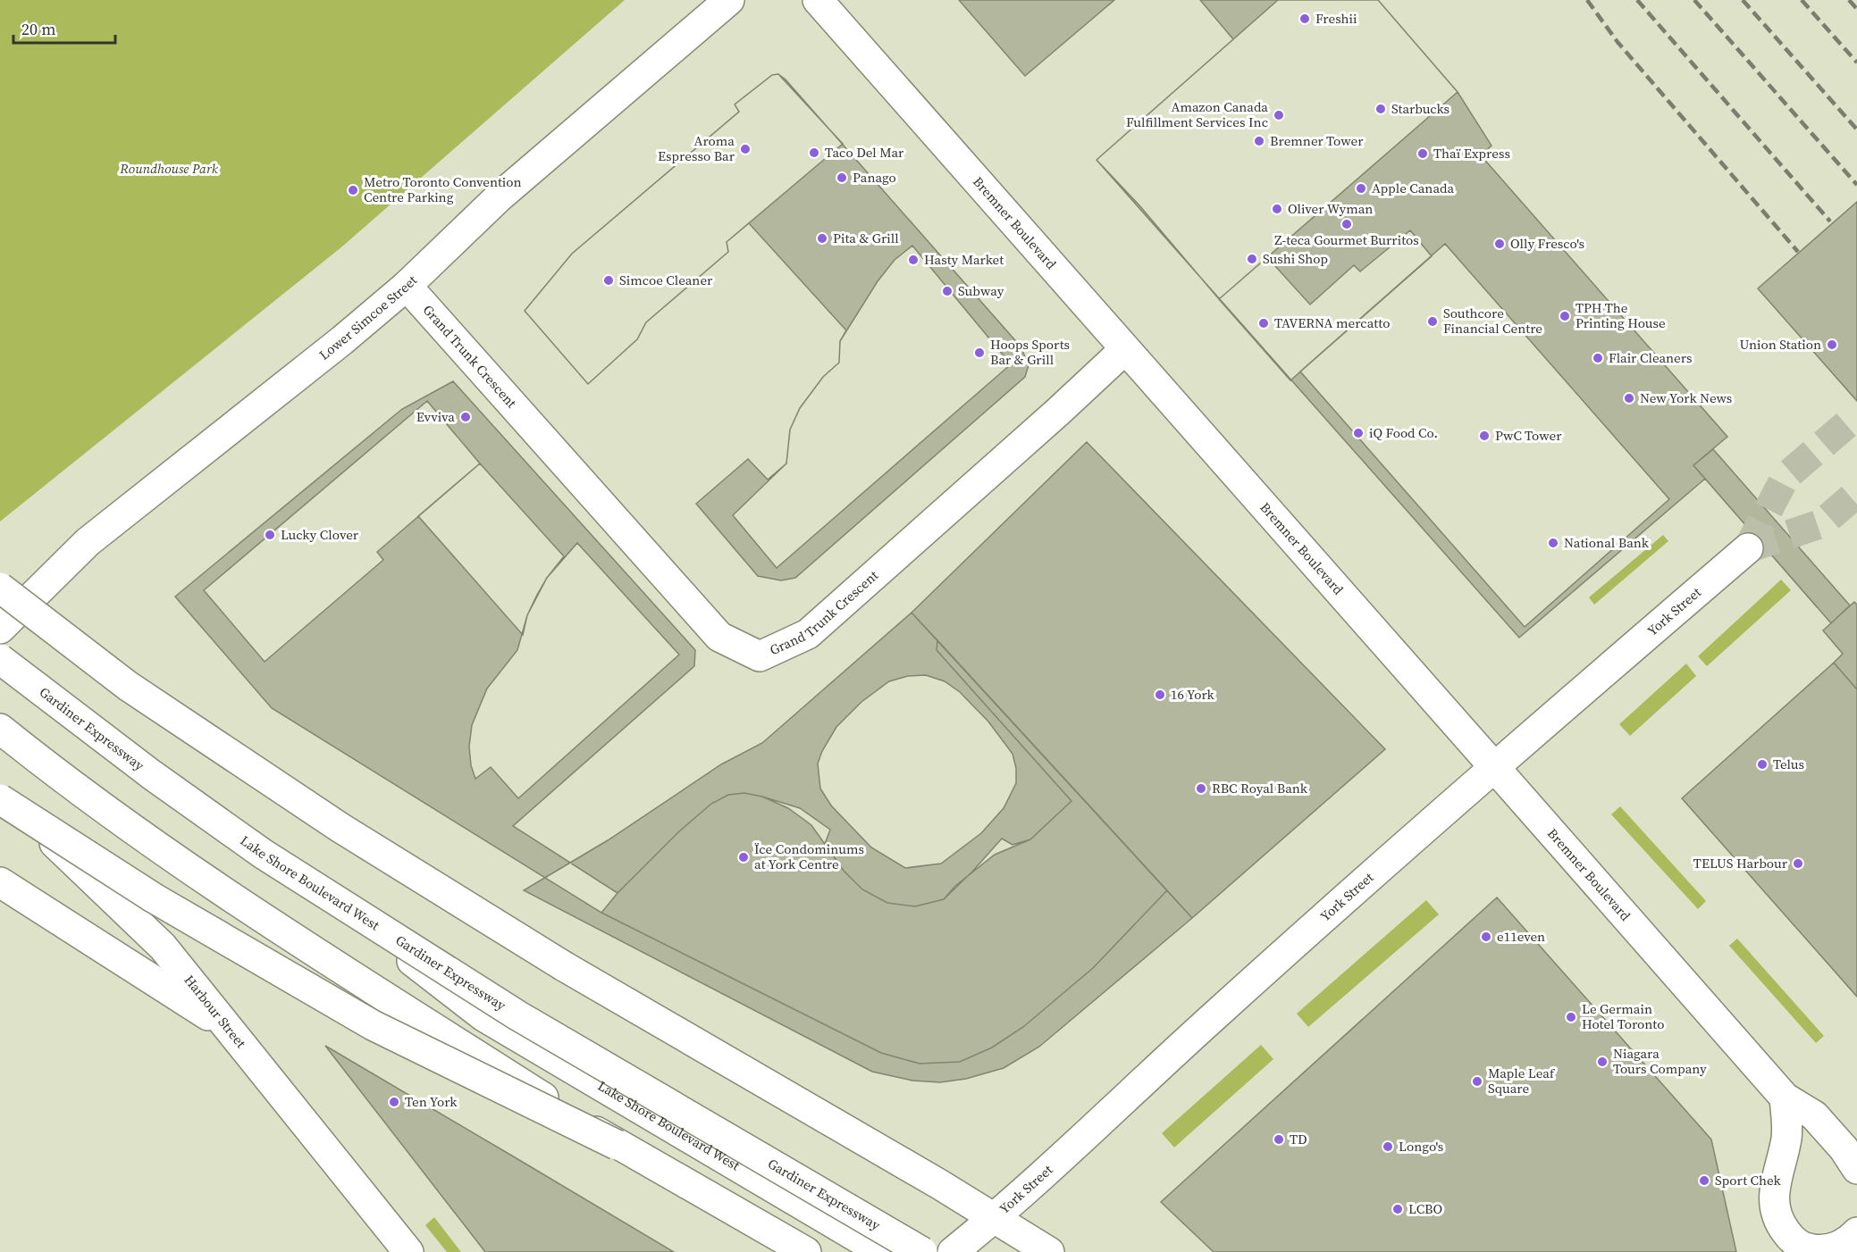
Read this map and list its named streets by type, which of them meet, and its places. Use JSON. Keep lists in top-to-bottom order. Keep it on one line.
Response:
{"streets":{"main road":["Bremner Boulevard","Lower Simcoe Street","Grand Trunk Crescent","York Street","Gardiner Expressway","Lake Shore Boulevard West","Harbour Street"]},"crossings":[["Bremner Boulevard","Grand Trunk Crescent"],["Bremner Boulevard","York Street"],["Lower Simcoe Street","Grand Trunk Crescent"]],"parks":["Roundhouse Park"],"places":["Freshii","Starbucks","Amazon Canada Fulfillment Services Inc","Bremner Tower","Aroma Espresso Bar","Taco Del Mar","Thaï Express","Panago","Apple Canada","Metro Toronto Convention Centre Parking","Oliver Wyman","Z-teca Gourmet Burritos","Pita & Grill","Olly Fresco's","Sushi Shop","Hasty Market","Simcoe Cleaner","Subway","TPH The Printing House","Southcore Financial Centre","TAVERNA mercatto","Union Station","Hoops Sports Bar & Grill","Flair Cleaners","New York News","Evviva","iQ Food Co.","PwC Tower","Lucky Clover","National Bank","16 York","Telus","RBC Royal Bank","Ïce Condominums at York Centre","TELUS Harbour","e11even","Le Germain Hotel Toronto","Niagara Tours Company","Maple Leaf Square","Ten York","TD","Longo's","Sport Chek","LCBO"],"scale_bar":"20 m"}
